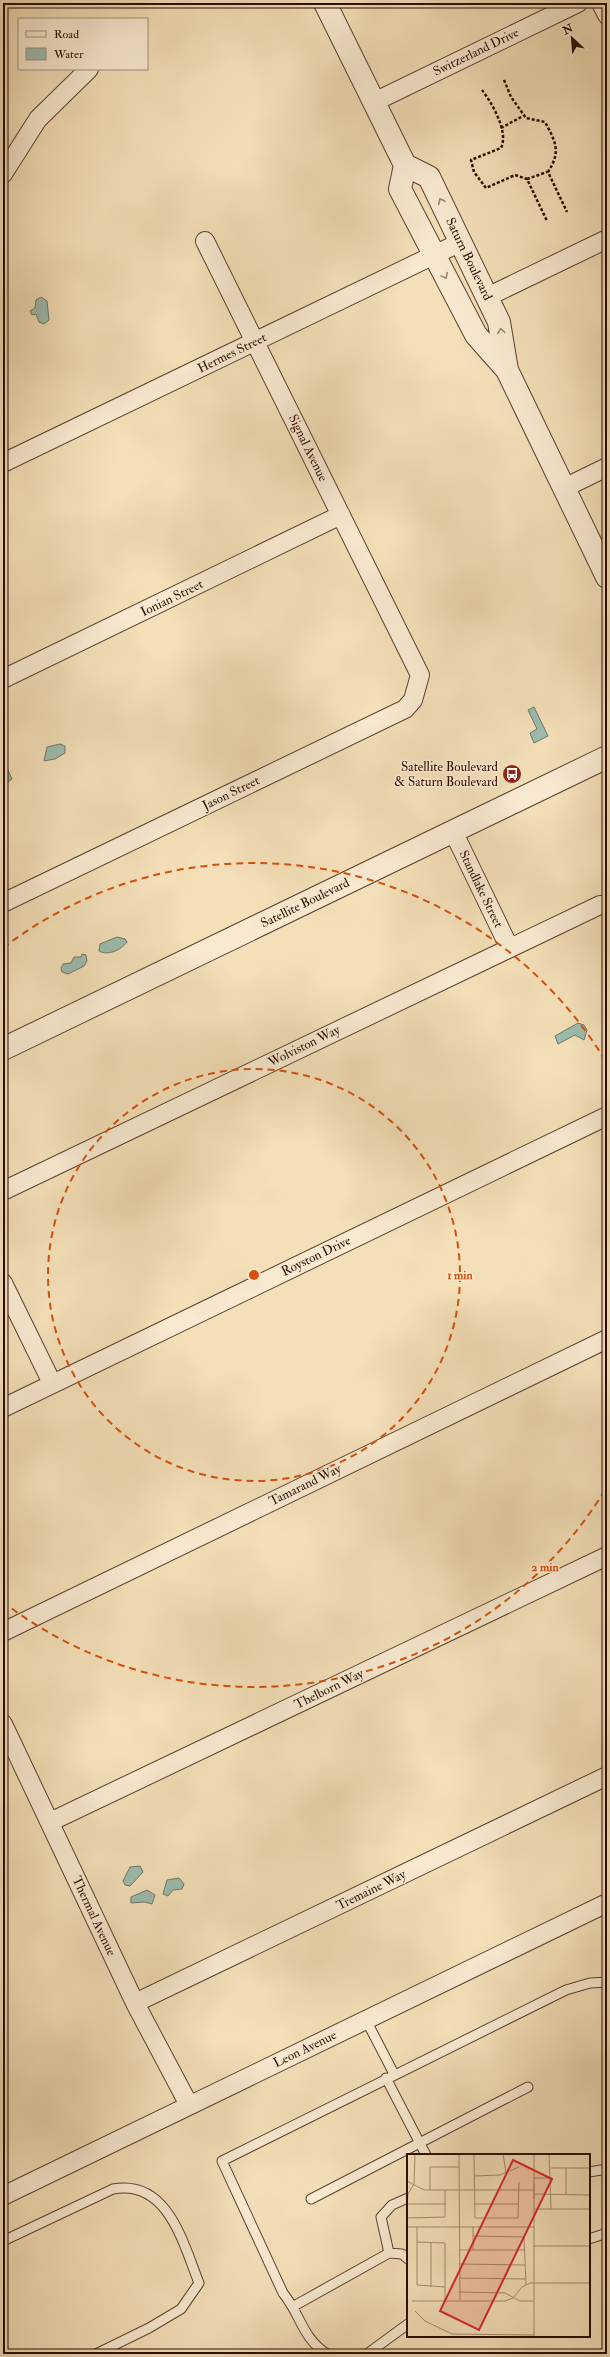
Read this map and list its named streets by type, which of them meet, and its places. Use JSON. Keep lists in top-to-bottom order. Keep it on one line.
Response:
{"streets":{"street":["Switzerland Drive","Saturn Boulevard","Hermes Street","Signal Avenue","Ionian Street","Jason Street","Standlake Street","Satellite Boulevard","Wolviston Way","Royston Drive","Tamarand Way","Thelborn Way","Tremaine Way","Thermal Avenue","Leon Avenue"]},"crossings":[["Saturn Boulevard","Hermes Street"],["Hermes Street","Signal Avenue"],["Signal Avenue","Ionian Street"],["Signal Avenue","Jason Street"],["Standlake Street","Satellite Boulevard"],["Standlake Street","Wolviston Way"],["Thelborn Way","Thermal Avenue"],["Tremaine Way","Thermal Avenue"],["Thermal Avenue","Leon Avenue"]],"places":{"bus stop":["Satellite Boulevard & Saturn Boulevard"]},"legend":["Road","Water"],"north":"top left","rings":["1 min","2 min"]}
